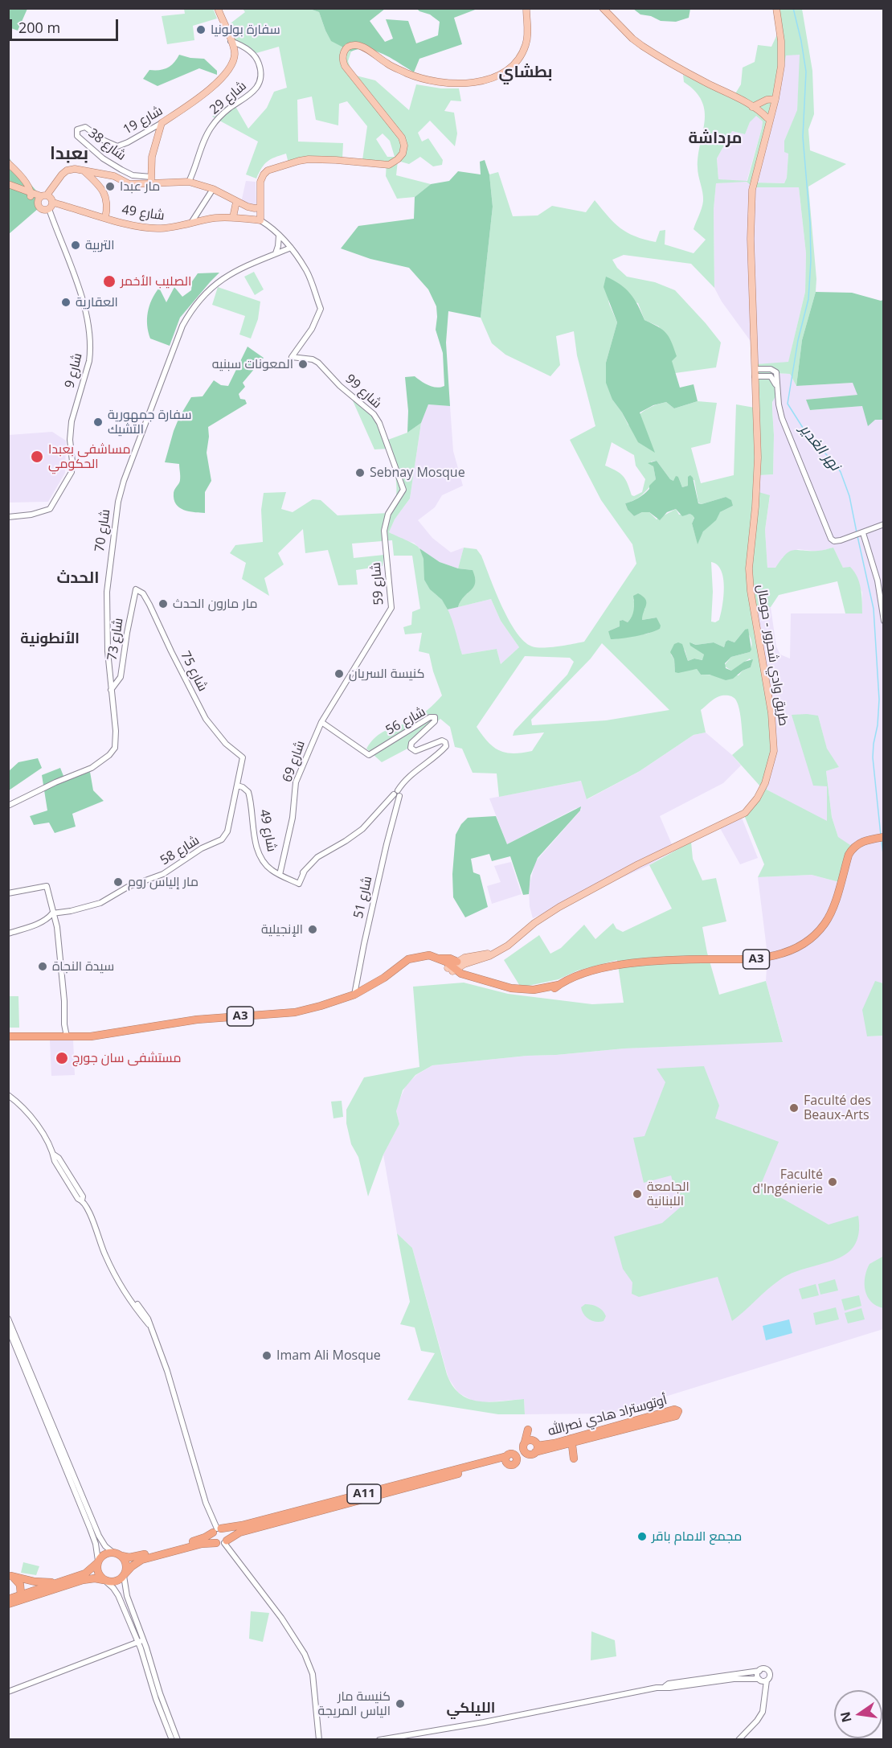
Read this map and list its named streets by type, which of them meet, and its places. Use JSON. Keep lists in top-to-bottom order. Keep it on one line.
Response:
{"streets":{"highway":["A3","أوتوستراد هادي نصرالله","A11"],"main road":["شارع 19","شارع 49","طريق وادي شحرور - حومال"],"street":["شارع 29","شارع 38","شارع 9","شارع 99","شارع 70","شارع 59","شارع 73","شارع 75","شارع 56","شارع 69","شارع 58","شارع 51"]},"crossings":[["شارع 19","شارع 38"],["شارع 49","شارع 9"],["شارع 49","شارع 69"],["شارع 49","شارع 58"],["شارع 99","شارع 70"],["شارع 99","شارع 59"],["شارع 70","شارع 73"],["شارع 59","شارع 69"],["شارع 73","شارع 75"],["طريق وادي شحرور - حومال","A3"],["شارع 75","شارع 58"],["شارع 56","شارع 69"],["شارع 56","شارع 51"],["شارع 51","A3"]],"districts":["بطشاي","مرداشة","بعبدا","الحدث","الأنطونية","الليلكي"],"water":["نهر الغدير"],"places":["سفارة بولونيا","مار عبدا","التربية","الصليب الأخمر","العقارية","المعونات سبنيه","سفارة جمهورية التشيك","مساشفى بعبدا الحكومي","Sebnay Mosque","مار مارون الحدث","كنيسة السريان","مار إلياس روم","الإنجيلية","سيدة النجاة","مستشفى سان جورج","Faculté des Beaux-Arts","Faculté d'Ingénierie","الجامعة اللبنانية","Imam Ali Mosque","مجمع الامام باقر","كنيسة مار الياس المريجة"],"scale_bar":"200 m","north":"left"}
